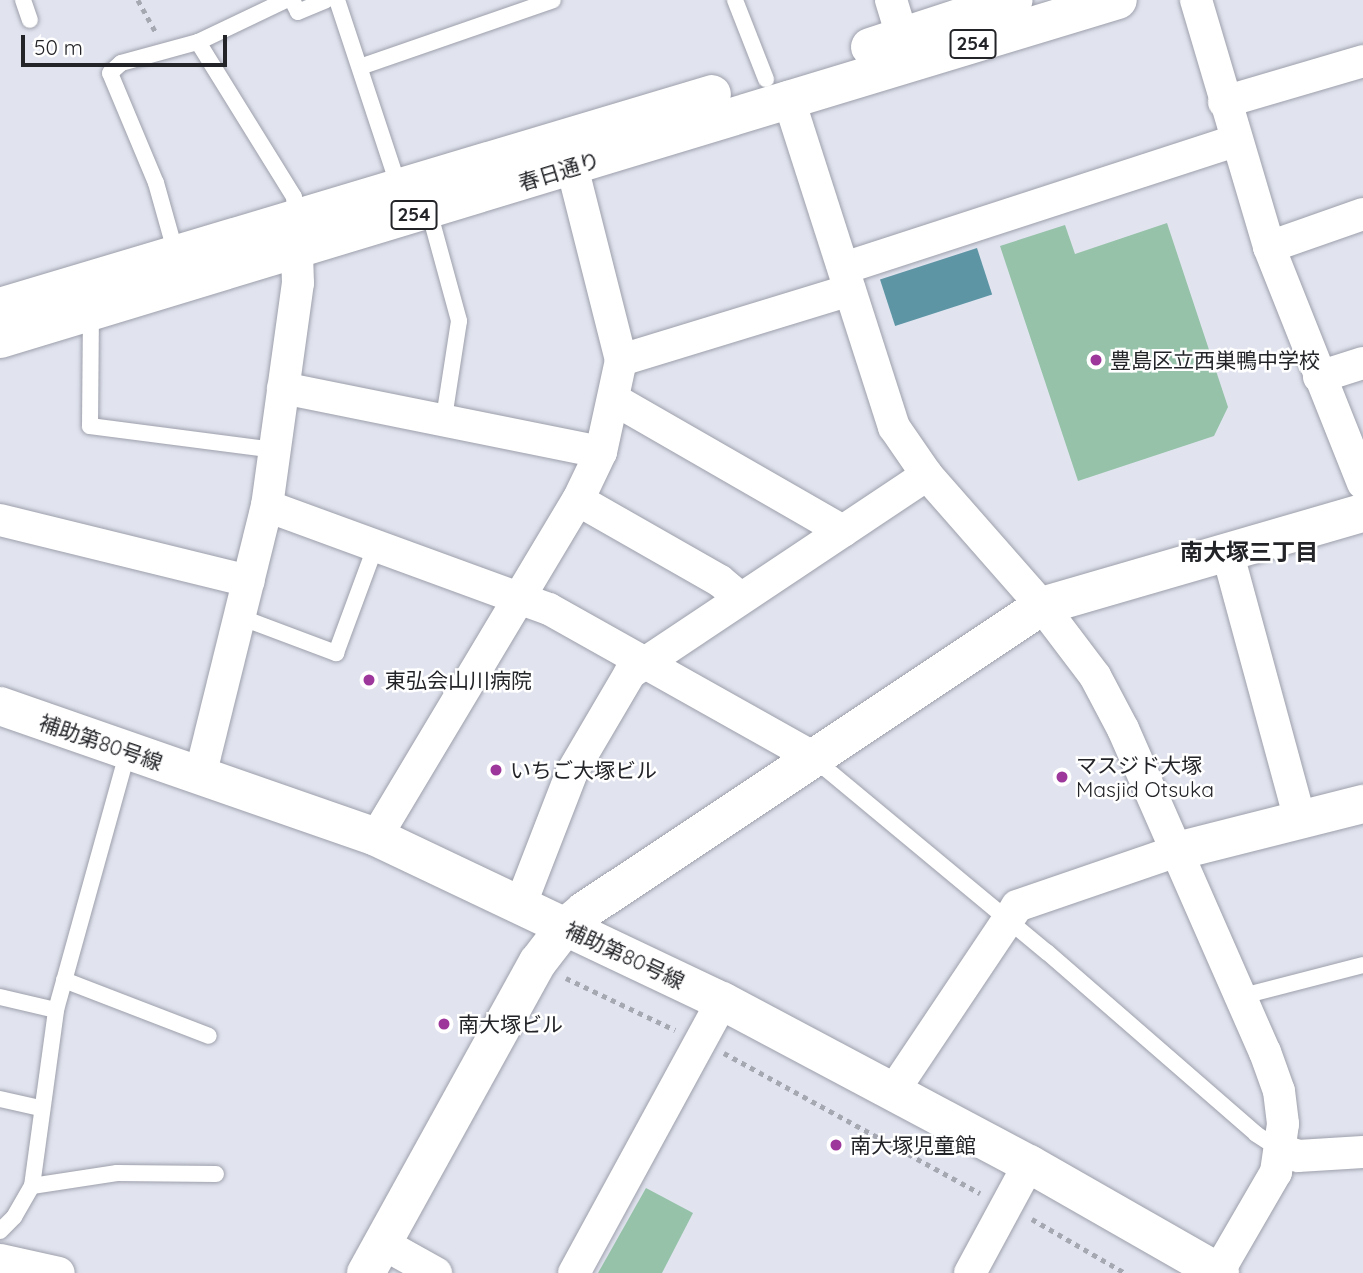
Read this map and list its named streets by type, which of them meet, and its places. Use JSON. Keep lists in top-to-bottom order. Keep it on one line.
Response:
{"streets":{"main road":["254","春日通り","補助第80号線"]},"districts":["南大塚三丁目"],"places":["豊島区立西巣鴨中学校","東弘会山川病院","いちご大塚ビル","マスジド大塚 Masjid Otsuka","南大塚ビル","南大塚児童館"],"scale_bar":"50 m"}
